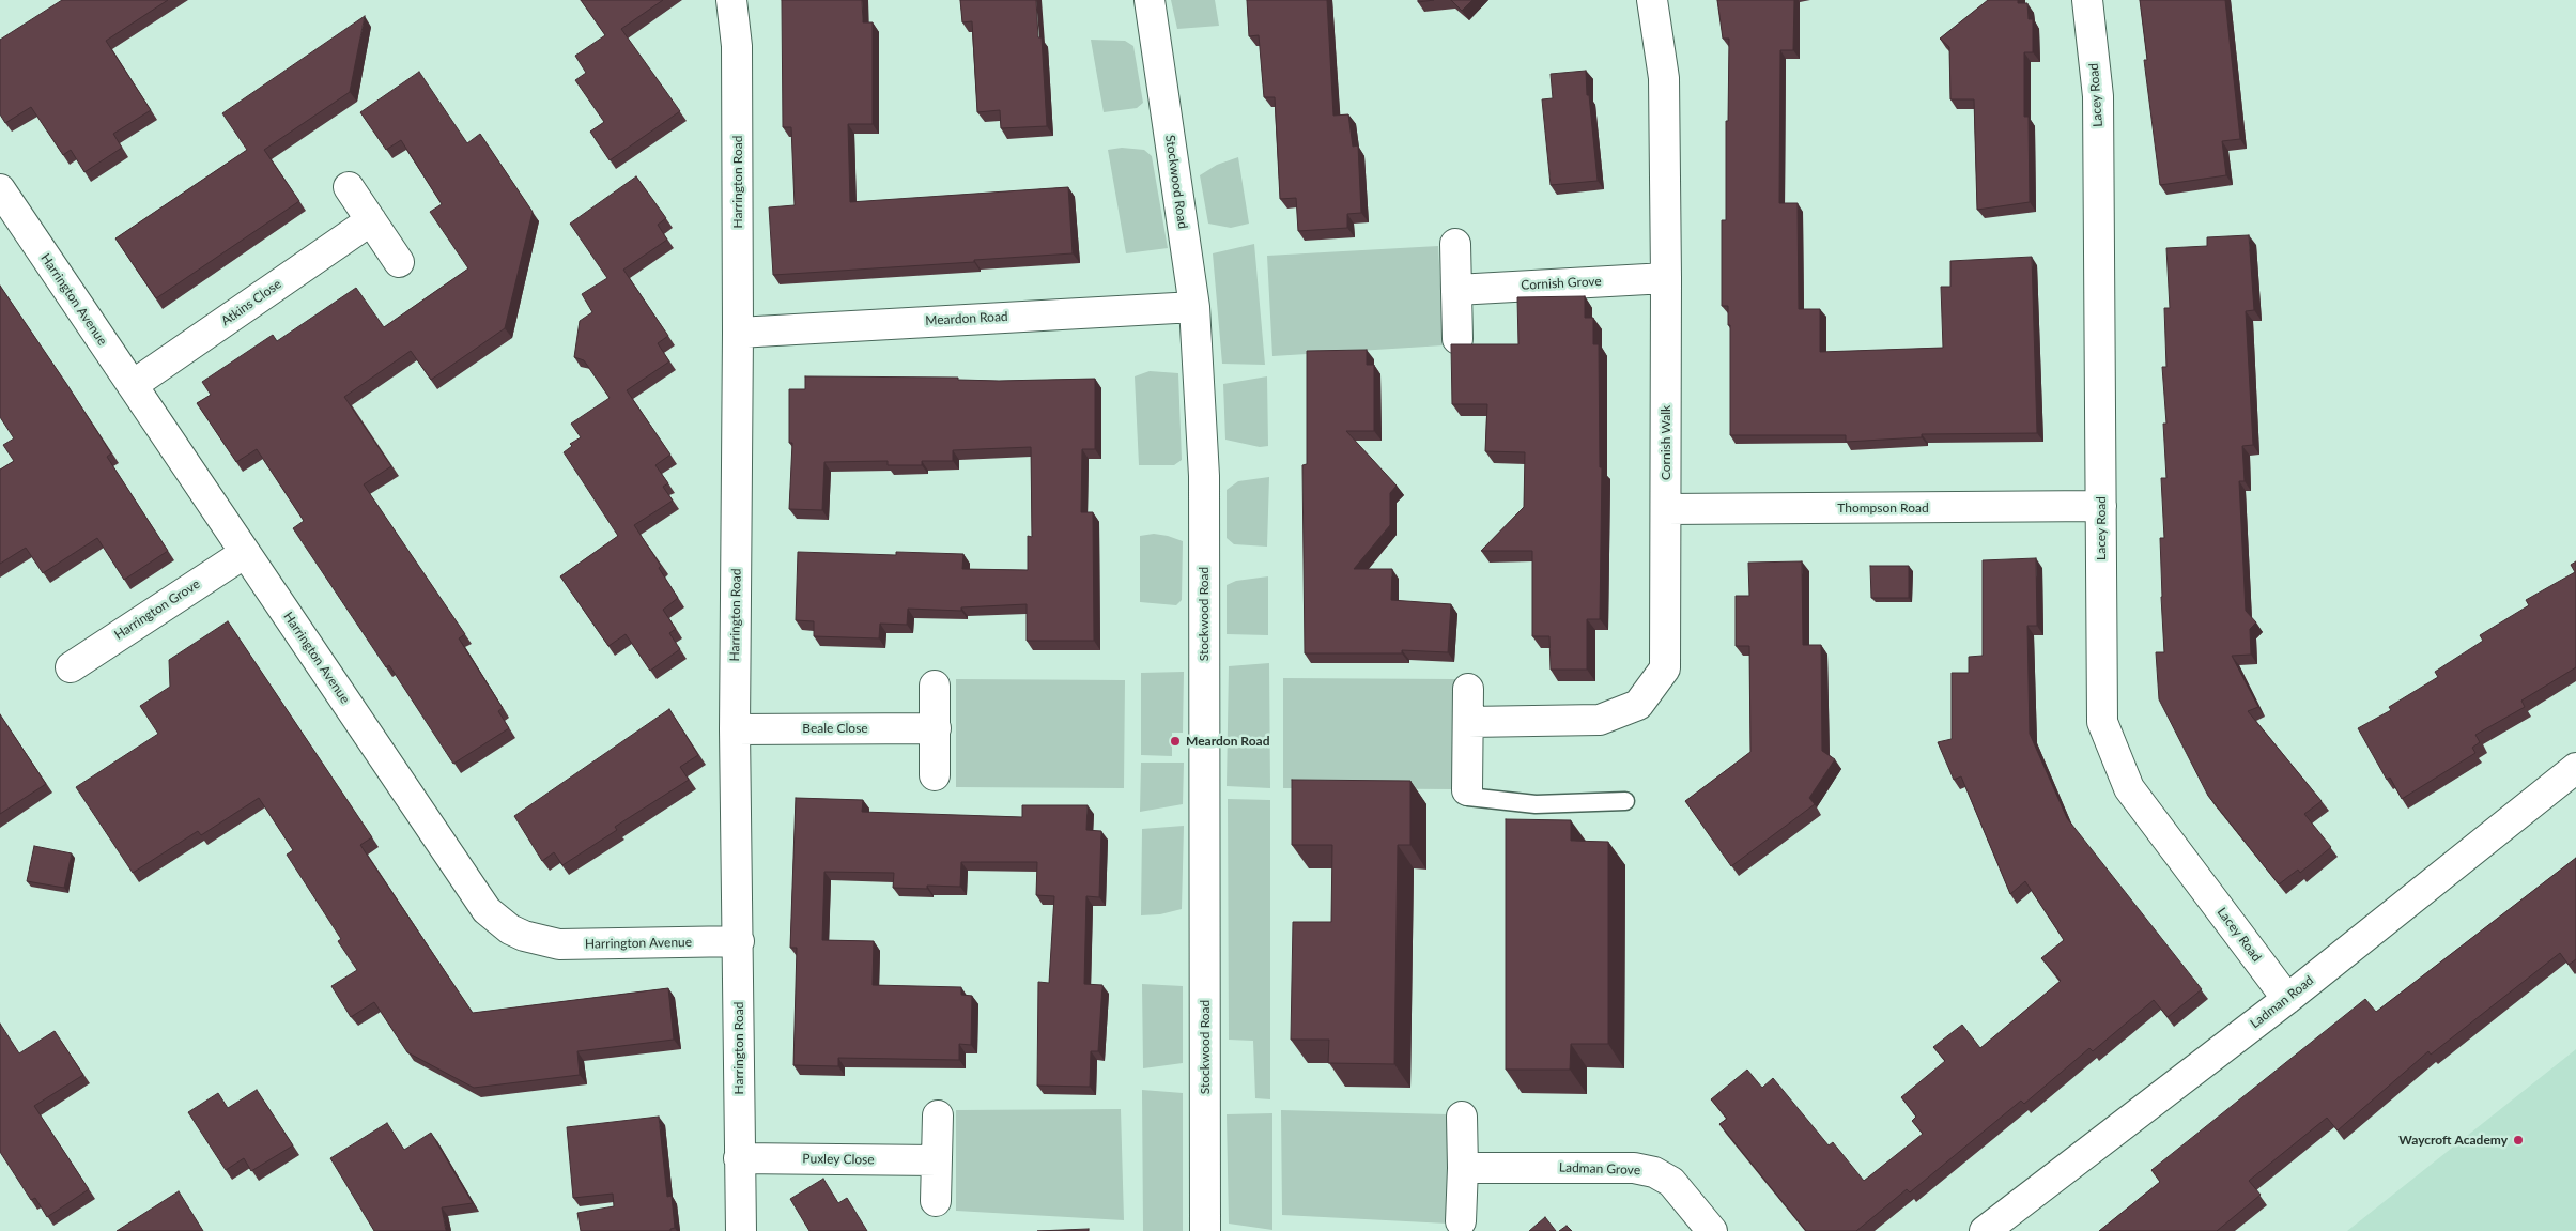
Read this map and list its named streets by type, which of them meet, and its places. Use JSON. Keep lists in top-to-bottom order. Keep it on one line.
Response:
{"streets":{"street":["Lacey Road","Harrington Road","Stockwood Road","Cornish Grove","Harrington Avenue","Atkins Close","Meardon Road","Cornish Walk","Thompson Road","Harrington Grove","Beale Close","Ladman Road","Puxley Close","Ladman Grove"]},"crossings":[["Lacey Road","Thompson Road"],["Lacey Road","Ladman Road"],["Harrington Road","Harrington Avenue"],["Harrington Road","Meardon Road"],["Harrington Road","Beale Close"],["Harrington Road","Puxley Close"],["Stockwood Road","Meardon Road"],["Cornish Grove","Cornish Walk"],["Harrington Avenue","Atkins Close"],["Harrington Avenue","Harrington Grove"],["Cornish Walk","Thompson Road"]],"places":["Meardon Road","Waycroft Academy"]}
